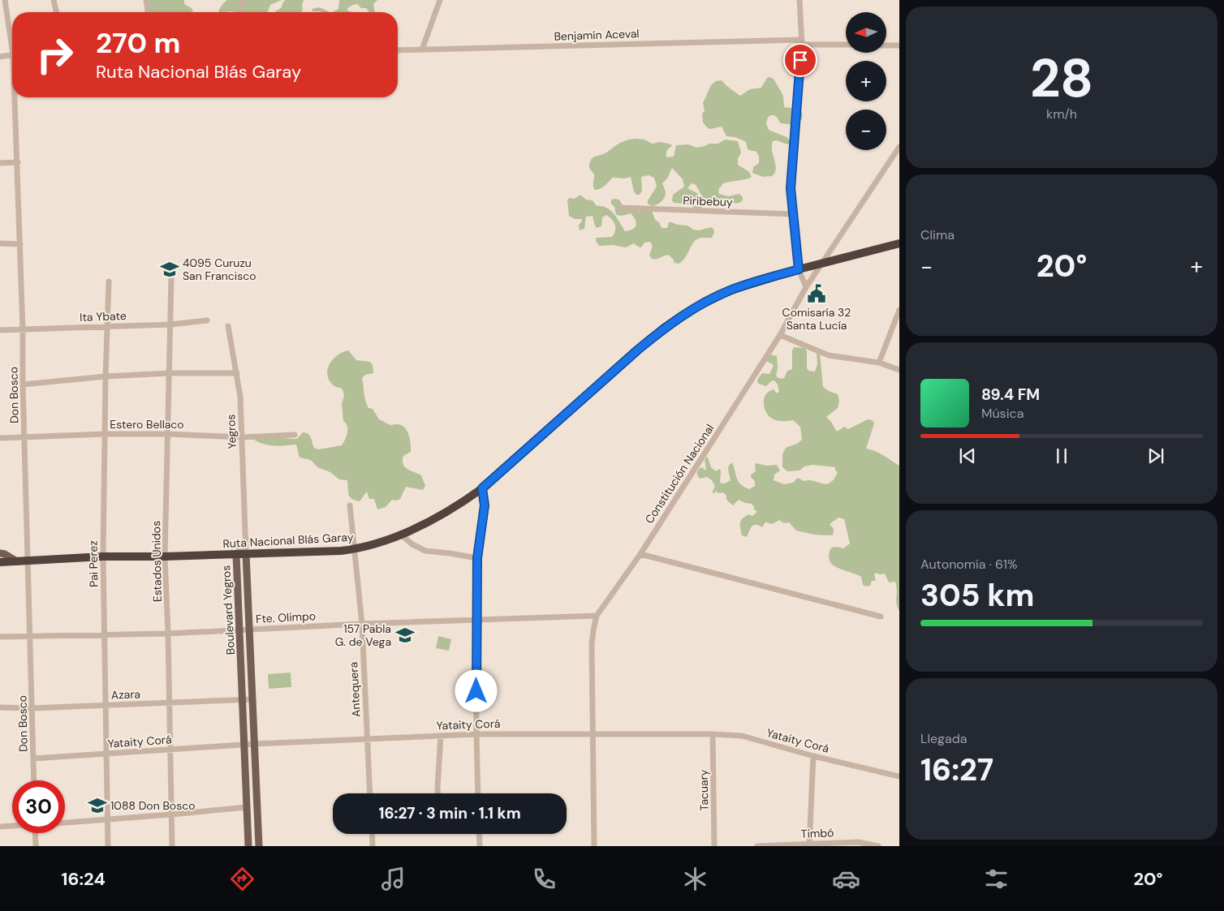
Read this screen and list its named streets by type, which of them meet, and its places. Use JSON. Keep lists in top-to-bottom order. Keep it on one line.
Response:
{"streets":{"highway":["Ruta Nacional Blás Garay"],"main road":["Boulevard Yegros"],"street":["Benjamín Aceval","Piribebuy","Ita Ybate","Don Bosco","Estero Bellaco","Yegros","Constitución Nacional","Estados Unidos","Pai Perez","Fte. Olimpo","Antequera","Azara","Yataity Corá","Tacuary","Timbó"]},"crossings":[["Ita Ybate","Don Bosco"],["Ita Ybate","Estados Unidos"],["Ita Ybate","Pai Perez"],["Don Bosco","Estero Bellaco"],["Don Bosco","Ruta Nacional Blás Garay"],["Don Bosco","Fte. Olimpo"],["Don Bosco","Azara"],["Don Bosco","Yataity Corá"],["Estero Bellaco","Yegros"],["Estero Bellaco","Estados Unidos"],["Estero Bellaco","Pai Perez"],["Yegros","Boulevard Yegros"],["Constitución Nacional","Ruta Nacional Blás Garay"],["Constitución Nacional","Fte. Olimpo"],["Constitución Nacional","Yataity Corá"],["Ruta Nacional Blás Garay","Estados Unidos"],["Ruta Nacional Blás Garay","Pai Perez"],["Ruta Nacional Blás Garay","Boulevard Yegros"],["Ruta Nacional Blás Garay","Antequera"],["Estados Unidos","Fte. Olimpo"],["Estados Unidos","Azara"],["Estados Unidos","Yataity Corá"],["Pai Perez","Fte. Olimpo"],["Pai Perez","Azara"],["Pai Perez","Yataity Corá"],["Boulevard Yegros","Fte. Olimpo"],["Boulevard Yegros","Azara"],["Boulevard Yegros","Yataity Corá"],["Fte. Olimpo","Antequera"],["Antequera","Yataity Corá"],["Yataity Corá","Tacuary"]],"places":{"school or university":["4095 Curuzu San Francisco","157 Pabla G. de Vega","1088 Don Bosco"],"public building":["Comisaría 32 Santa Lucía"]},"north":"left","page":{"tile":[["28","km/h"],"Clima",["Autonomía · 61%","305 km"],["Llegada","16:27"]],"map_buttons":["+","−"],"turn":["270 m","Ruta Nacional Blás Garay"],"heat":["−","20°","+"],"song":["89.4 FM","Música"],"limit":"30","trip":"16:27 · 3 min · 1.1 km","tabs":["16:24","20°"]}}
